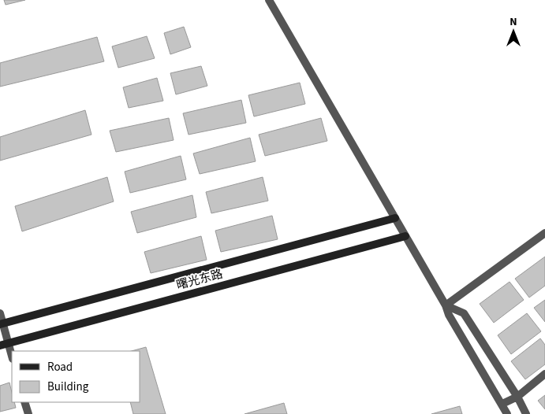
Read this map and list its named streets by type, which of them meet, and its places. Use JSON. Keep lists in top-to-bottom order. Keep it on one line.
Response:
{"streets":{"main road":["曙光东路"]},"legend":["Road","Building"],"north":"top"}
